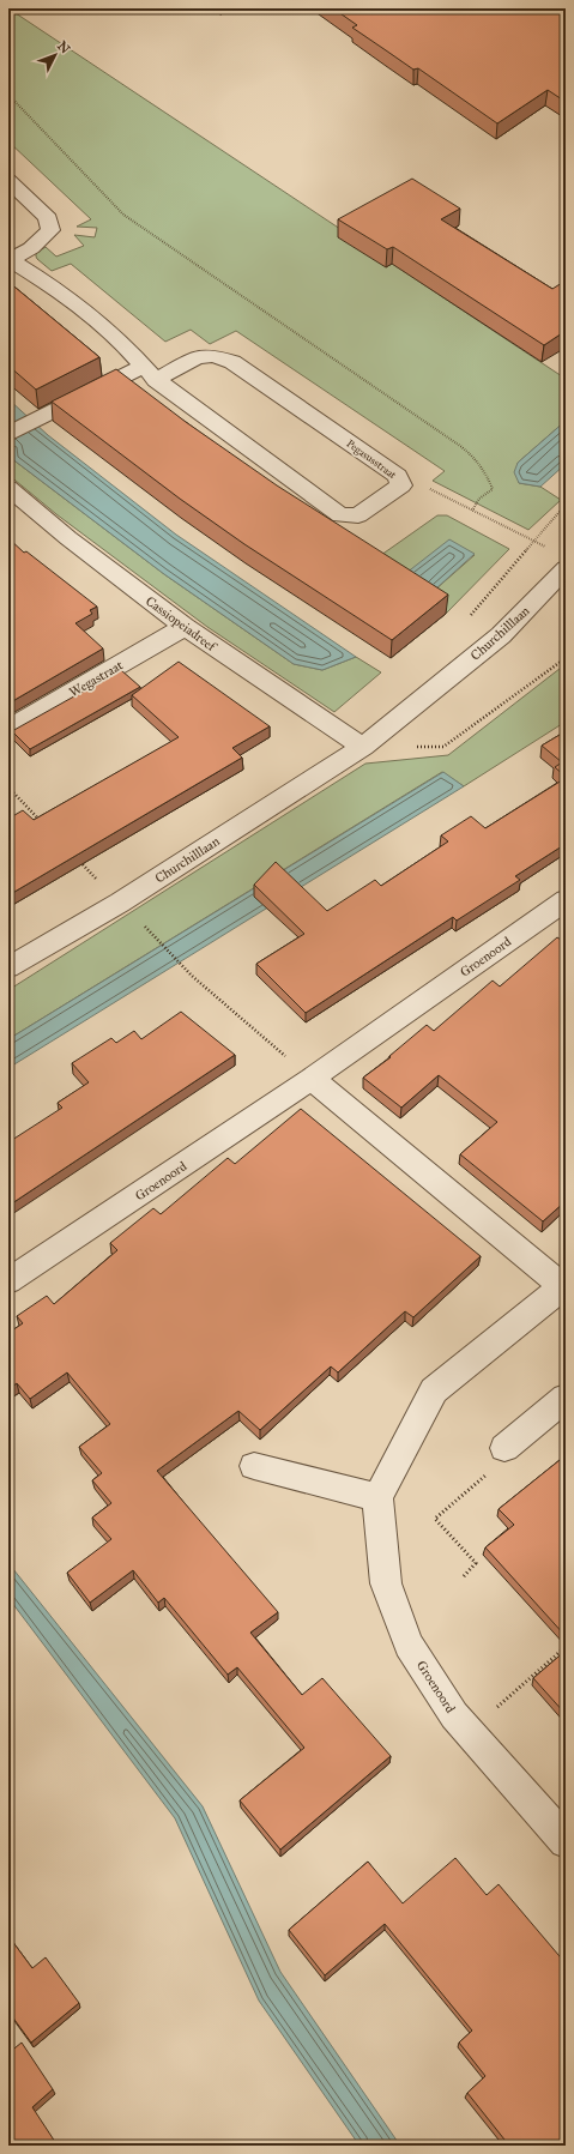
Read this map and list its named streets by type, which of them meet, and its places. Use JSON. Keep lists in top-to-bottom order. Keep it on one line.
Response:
{"streets":{"street":["Pegasusstraat","Cassiopeiadreef","Churchilllaan","Wegastraat","Groenoord"]},"crossings":[["Cassiopeiadreef","Churchilllaan"],["Cassiopeiadreef","Wegastraat"]],"north":"top right"}
